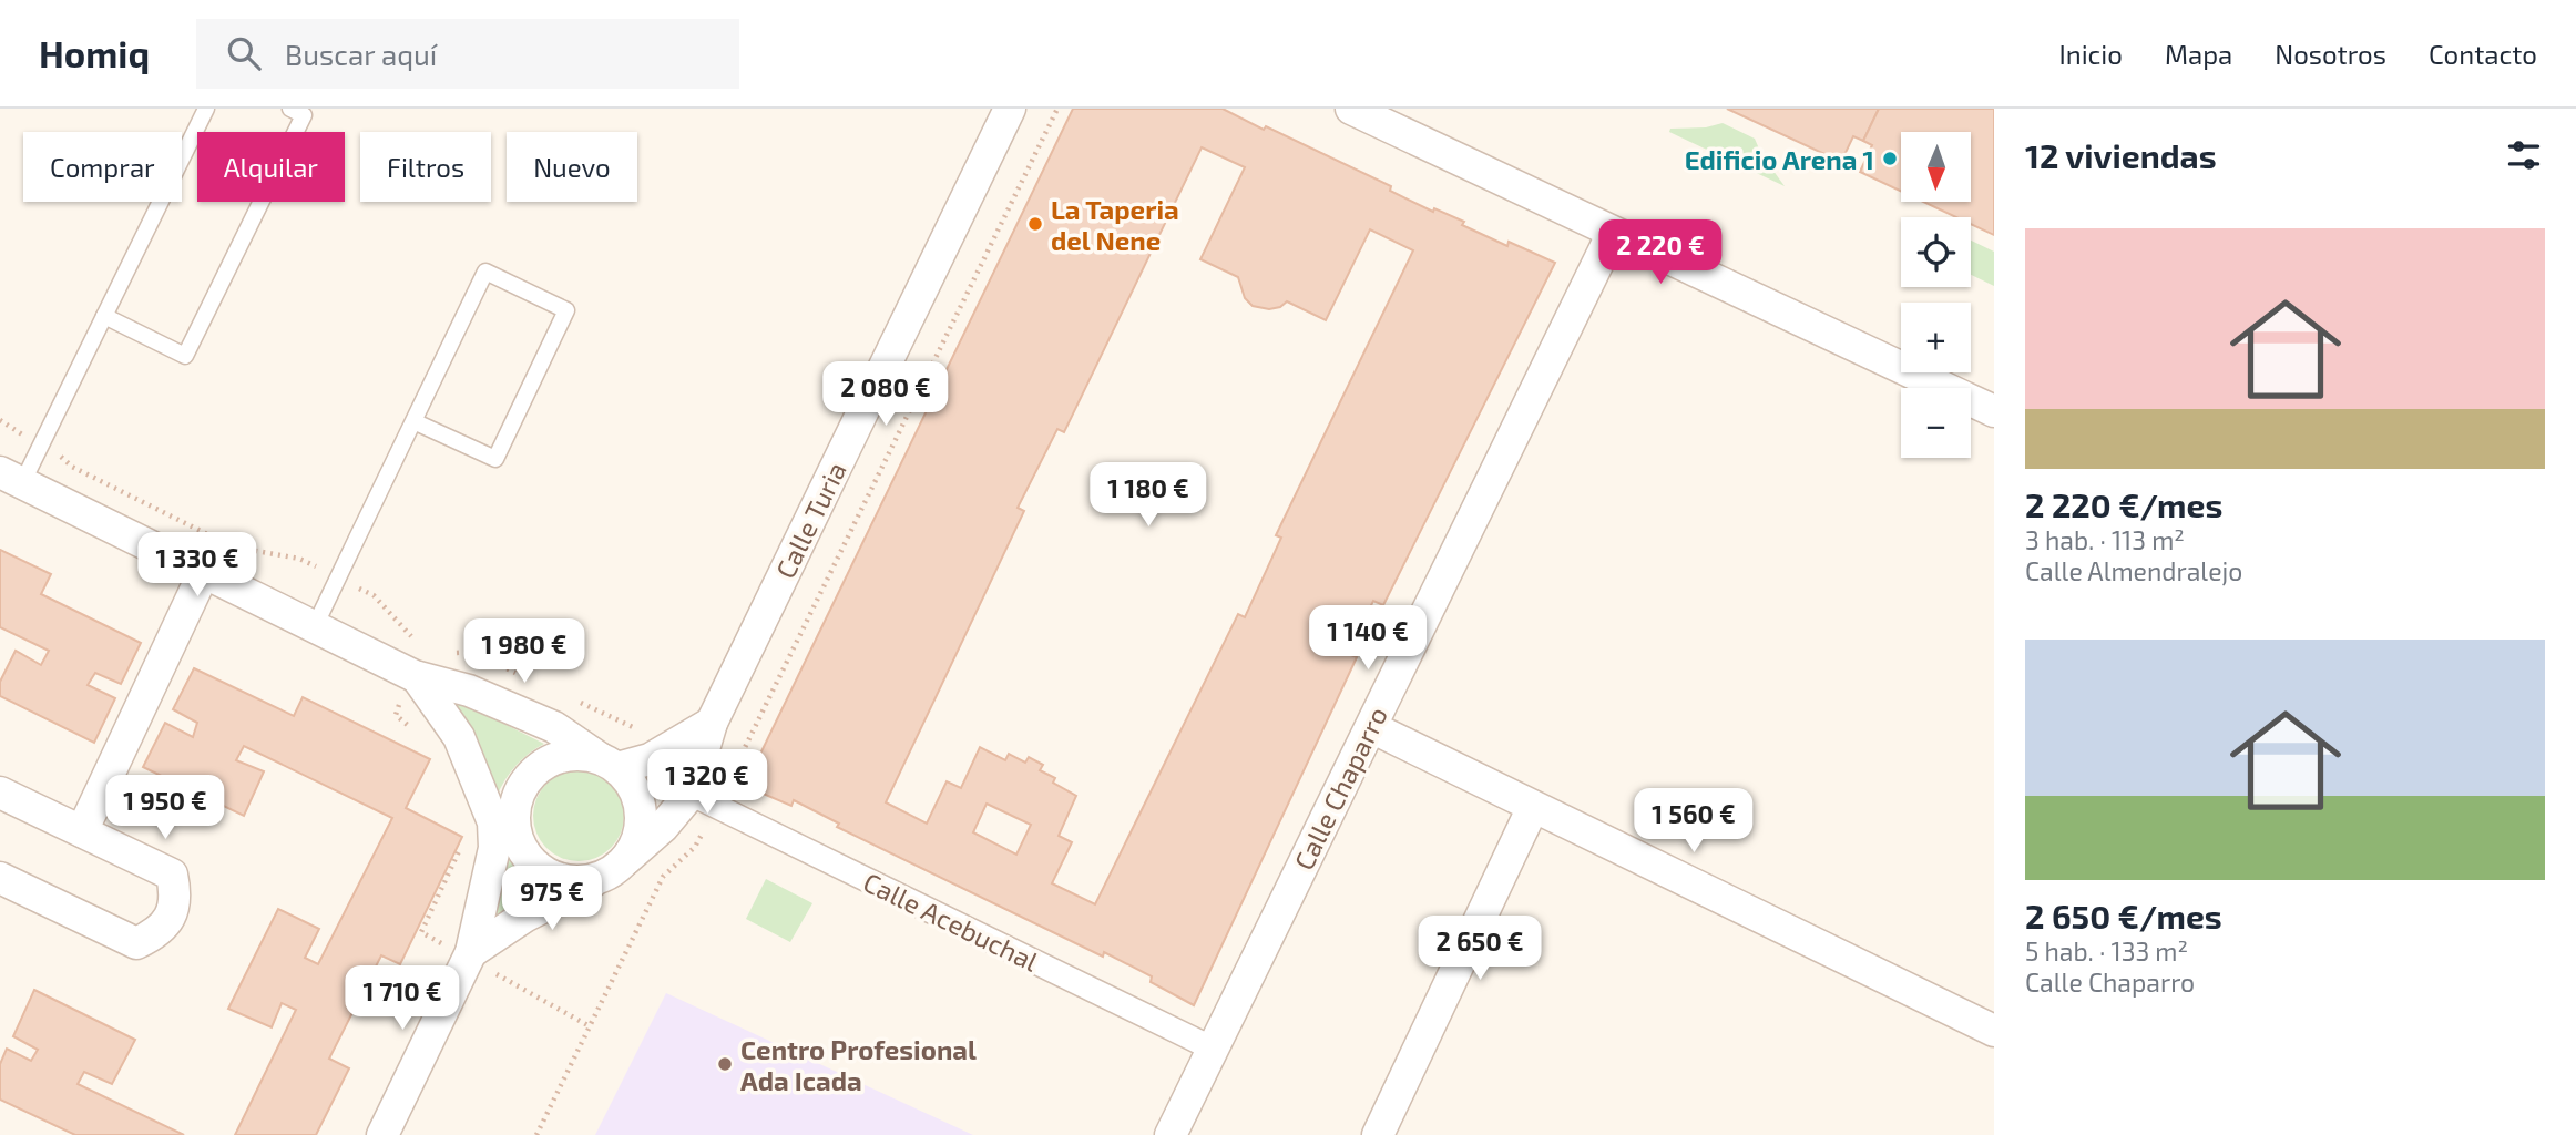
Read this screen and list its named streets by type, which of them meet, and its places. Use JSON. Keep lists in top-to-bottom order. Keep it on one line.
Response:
{"streets":{"street":["Calle Turia","Calle Chaparro","Calle Acebuchal"]},"crossings":[["Calle Turia","Calle Acebuchal"],["Calle Chaparro","Calle Acebuchal"]],"places":["Edificio Arena 1","La Taperia del Nene","Centro Profesional Ada Icada"],"north":"bottom","page":{"header":"Homiq","search":"Buscar aquí","nav":["Inicio","Mapa","Nosotros","Contacto"],"heading":"12 viviendas","map_buttons":["+","−"],"chip":["Comprar","Alquilar","Filtros","Nuevo"],"list":[{"name":"2 220 €/mes","note":"3 hab. · 113 m² · Calle Almendralejo"},{"name":"2 650 €/mes","note":"5 hab. · 133 m² · Calle Chaparro"}],"price":["2 220 €","2 080 €","1 180 €","1 330 €","1 140 €","1 980 €","1 320 €","1 950 €","1 560 €","975 €","2 650 €","1 710 €"]}}
